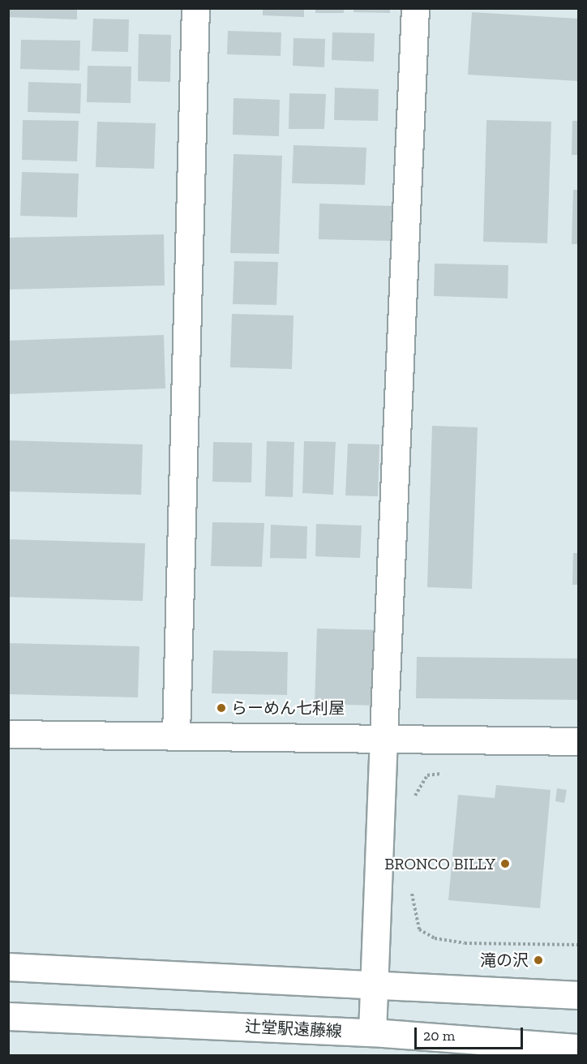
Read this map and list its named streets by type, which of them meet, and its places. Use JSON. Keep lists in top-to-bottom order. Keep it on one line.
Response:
{"streets":{"street":["辻堂駅遠藤線"]},"places":["らーめん七利屋","BRONCO BILLY","滝の沢"],"scale_bar":"20 m"}
